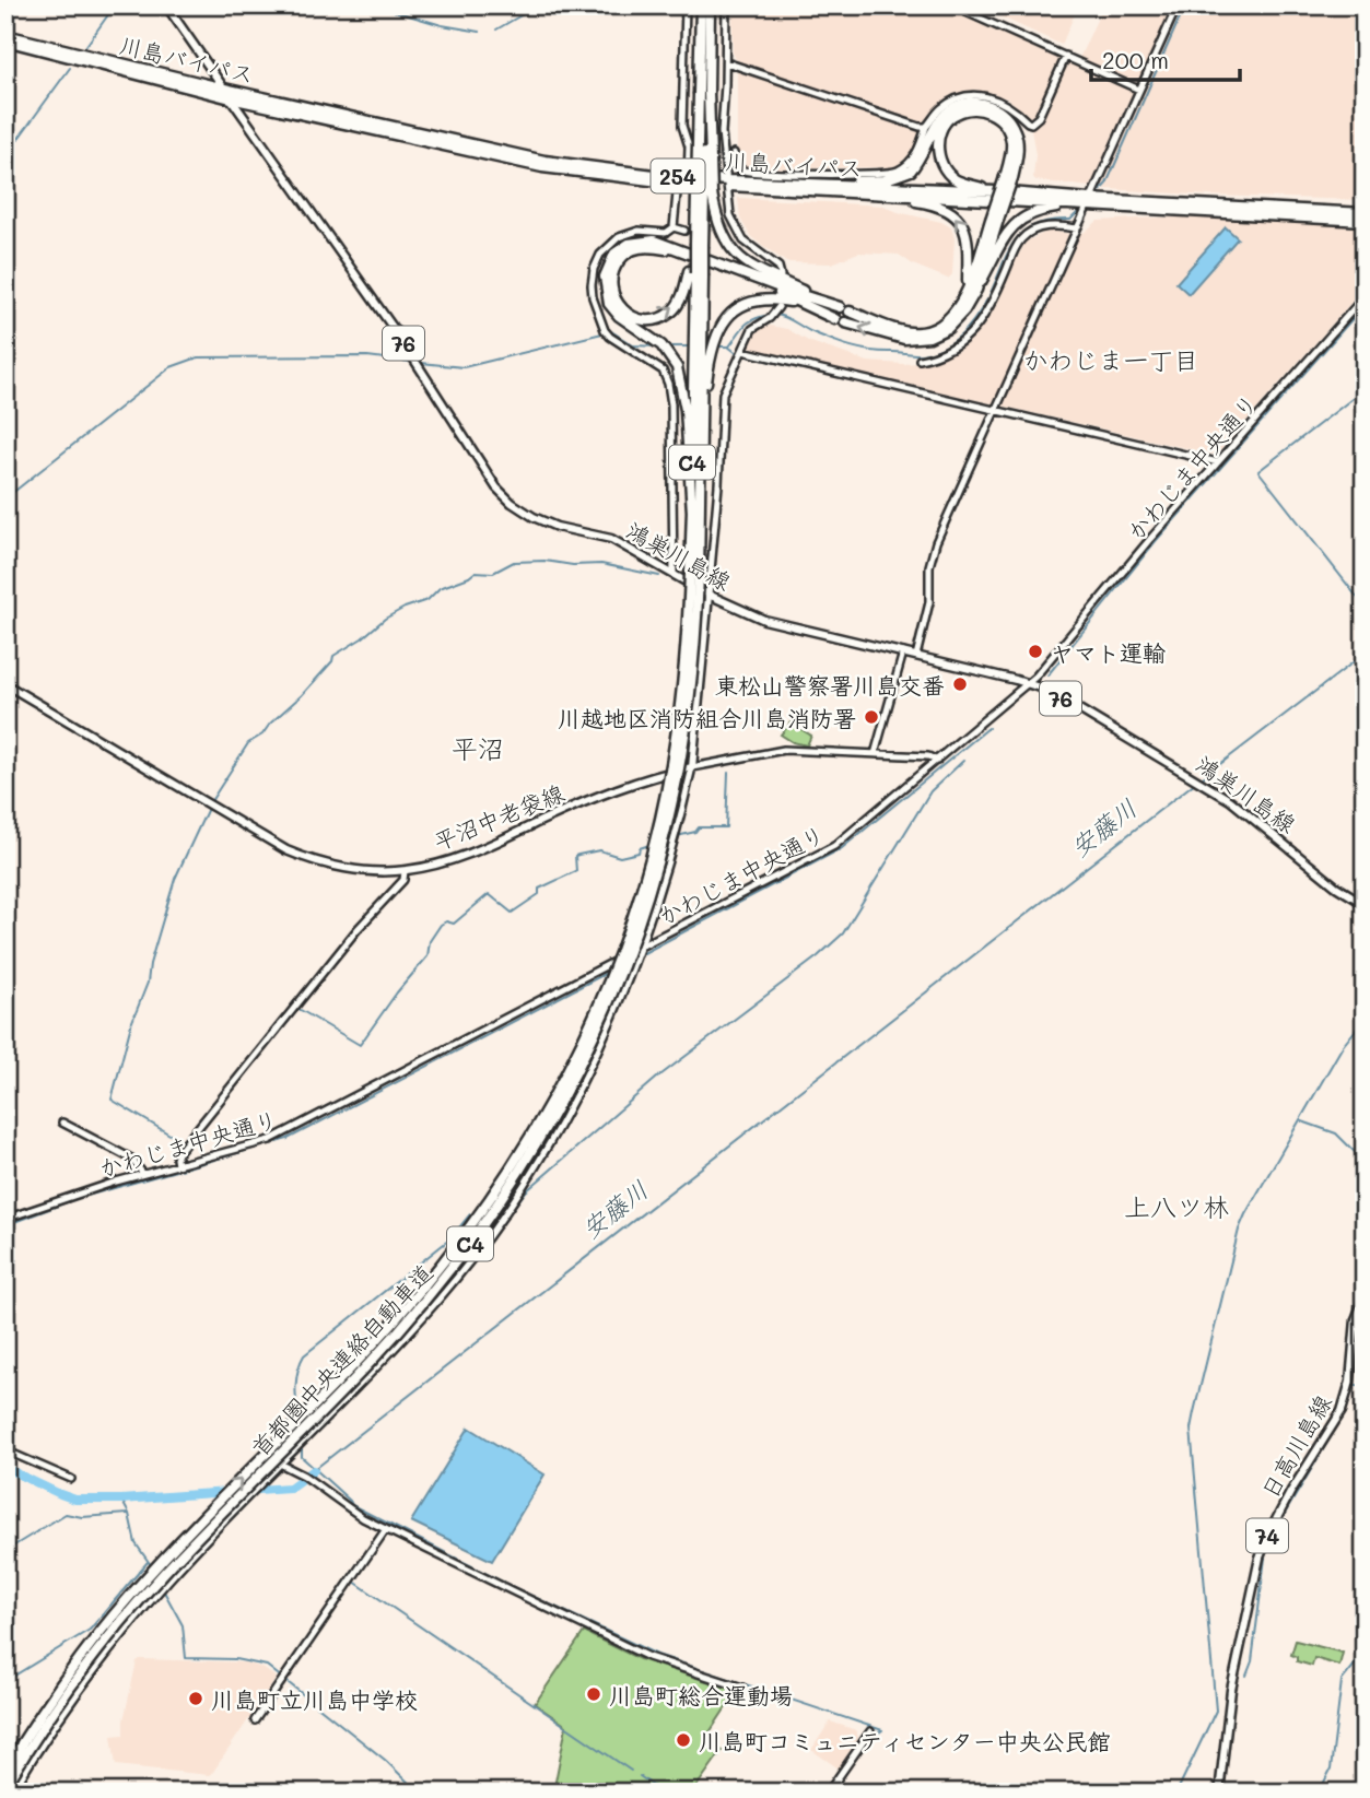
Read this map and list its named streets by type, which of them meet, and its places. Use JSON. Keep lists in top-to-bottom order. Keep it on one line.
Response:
{"streets":{"highway":["川島バイパス","254","C4","首都圏中央連絡自動車道"],"main road":["76","鴻巣川島線","平沼中老袋線","日高川島線","74"],"street":["かわじま中央通り"]},"crossings":[["川島バイパス","鴻巣川島線"],["かわじま中央通り","鴻巣川島線"]],"districts":["かわじま一丁目","平沼","上八ツ林"],"water":["安藤川"],"places":["ヤマト運輸","東松山警察署川島交番","川越地区消防組合川島消防署","川島町総合運動場","川島町立川島中学校","川島町コミュニティセンター中央公民館"],"scale_bar":"200 m"}
